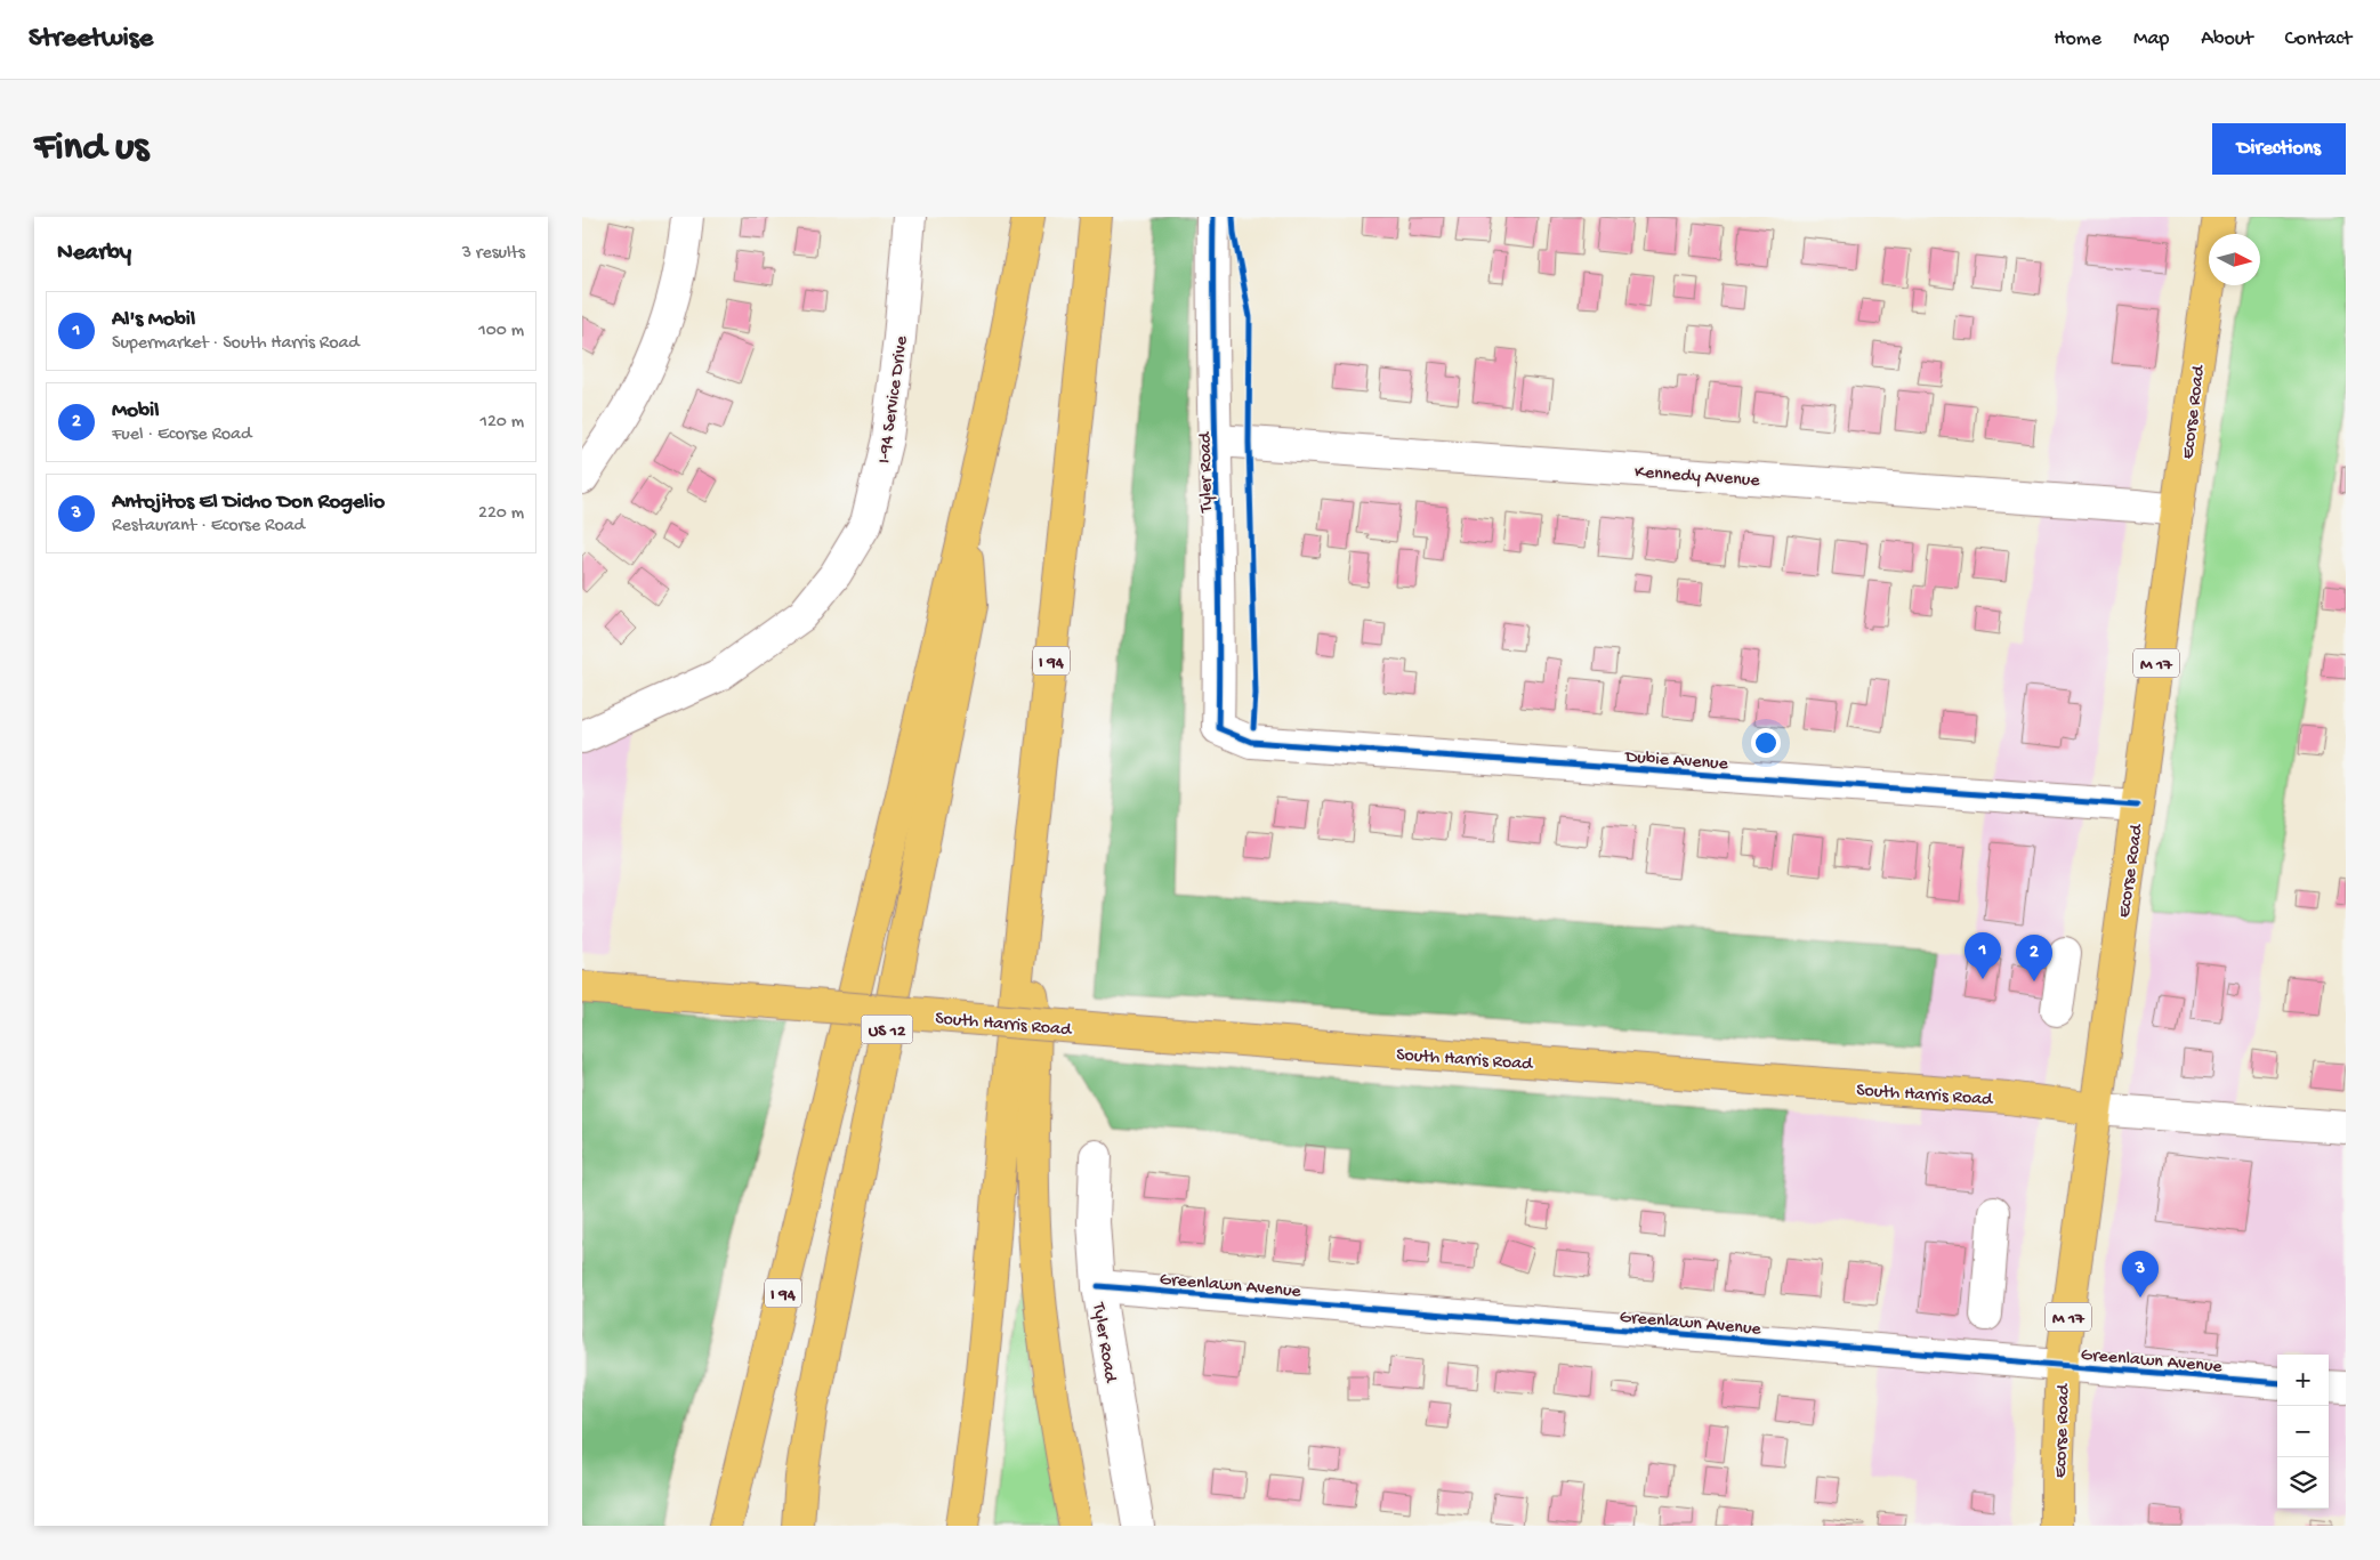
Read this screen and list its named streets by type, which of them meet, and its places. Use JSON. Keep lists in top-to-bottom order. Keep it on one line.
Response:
{"streets":{"main road":["Ecorse Road","I 94","M 17","South Harris Road","US 12"],"street":["I-94 Service Drive","Tyler Road","Kennedy Avenue","Dubie Avenue","Greenlawn Avenue"]},"crossings":[["Ecorse Road","Kennedy Avenue"],["Ecorse Road","Dubie Avenue"],["Ecorse Road","South Harris Road"],["Ecorse Road","Greenlawn Avenue"],["Tyler Road","Kennedy Avenue"],["Tyler Road","Dubie Avenue"],["Tyler Road","Greenlawn Avenue"],["I 94","US 12"]],"north":"right","page":{"header":"Streetwise","nav":["Home","Map","About","Contact"],"buttons":"Directions","title":"Find us","heading":["Nearby","3 results"],"list":[{"mark":"1","name":"Al's Mobil","note":"Supermarket · South Harris Road","value":"100 m"},{"mark":"2","name":"Mobil","note":"Fuel · Ecorse Road","value":"120 m"},{"mark":"3","name":"Antojitos El Dicho Don Rogelio","note":"Restaurant · Ecorse Road","value":"220 m"}],"pins":["1","2","3"],"map_buttons":["+","−"]}}
